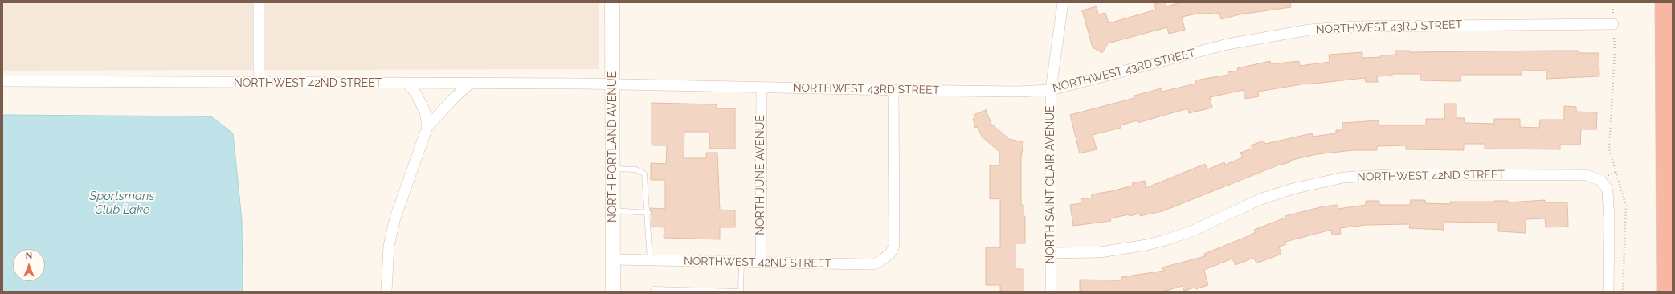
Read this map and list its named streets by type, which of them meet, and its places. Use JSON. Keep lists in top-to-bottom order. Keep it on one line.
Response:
{"streets":{"main road":["NORTH PORTLAND AVENUE"],"street":["NORTHWEST 43RD STREET","NORTHWEST 42ND STREET","NORTH JUNE AVENUE","NORTH SAINT CLAIR AVENUE"]},"crossings":[["NORTHWEST 43RD STREET","NORTHWEST 42ND STREET"],["NORTHWEST 43RD STREET","NORTH PORTLAND AVENUE"],["NORTHWEST 43RD STREET","NORTH JUNE AVENUE"],["NORTHWEST 43RD STREET","NORTH SAINT CLAIR AVENUE"],["NORTHWEST 42ND STREET","NORTH PORTLAND AVENUE"],["NORTHWEST 42ND STREET","NORTH JUNE AVENUE"],["NORTHWEST 42ND STREET","NORTH SAINT CLAIR AVENUE"]],"water":["Sportsmans Club Lake"],"north":"top"}
